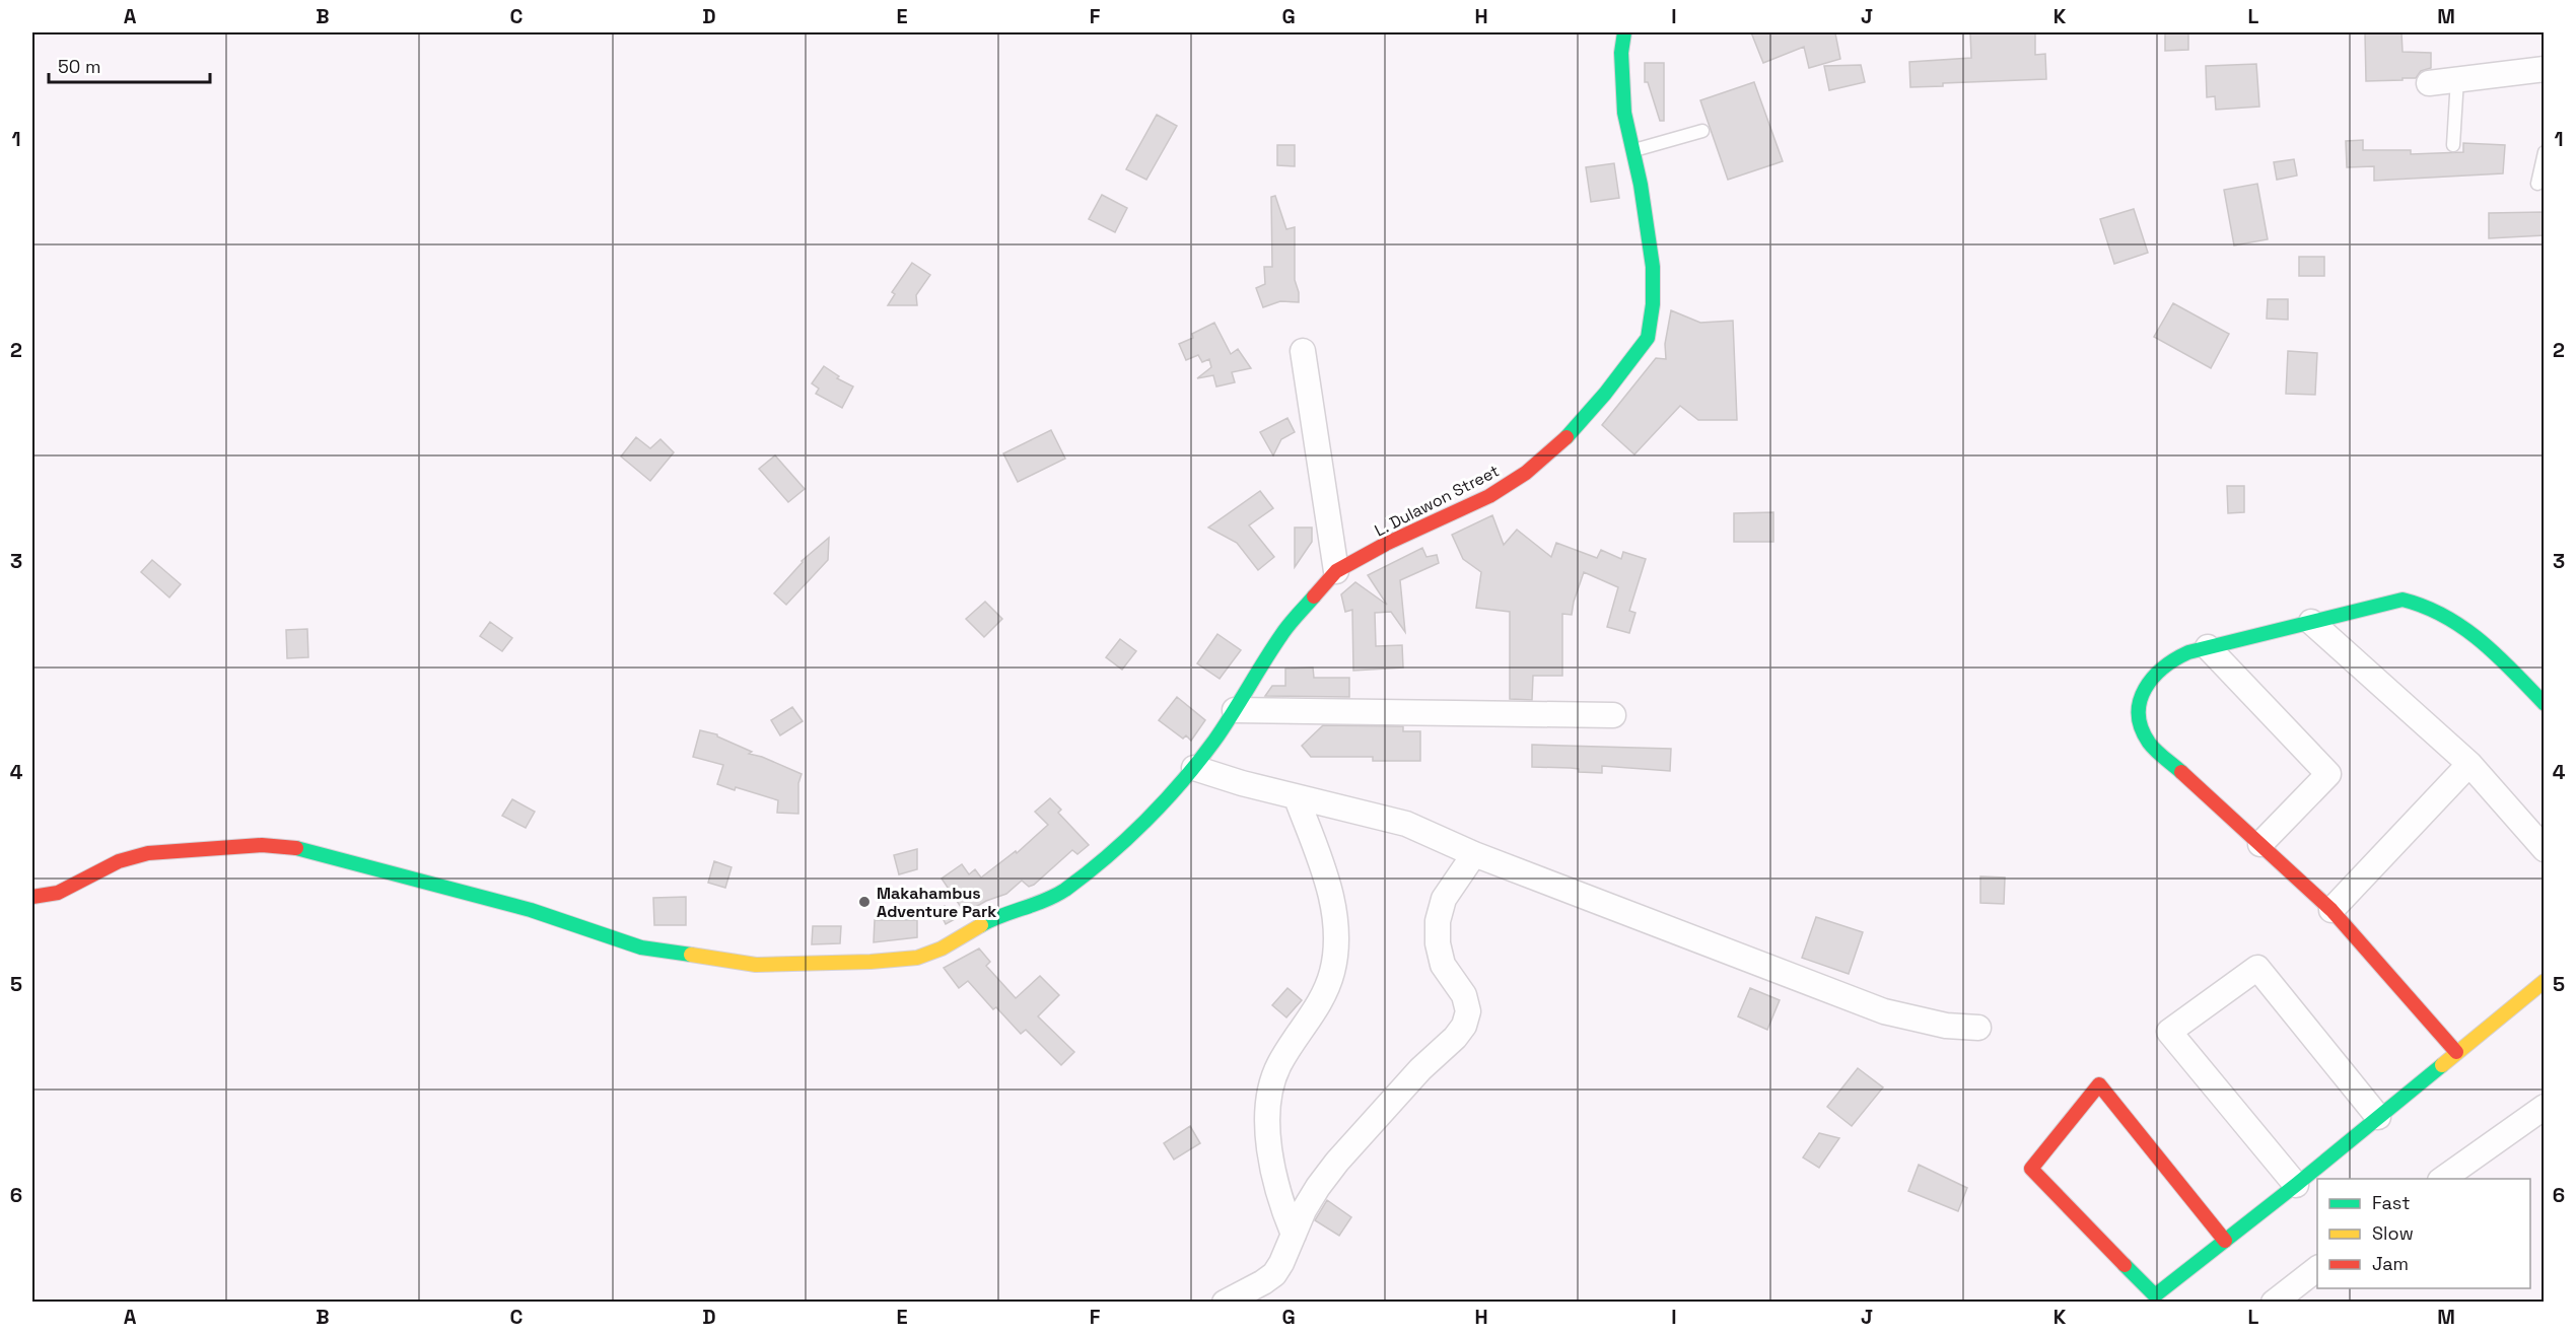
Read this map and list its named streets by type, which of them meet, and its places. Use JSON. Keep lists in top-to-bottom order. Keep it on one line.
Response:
{"streets":{"street":["L. Dulawon Street"]},"places":["Makahambus Adventure Park"],"legend":["Fast","Slow","Jam"],"scale_bar":"50 m","grid":{"columns":["A","B","C","D","E","F","G","H","I","J","K","L","M"],"rows":["1","2","3","4","5","6"]}}
